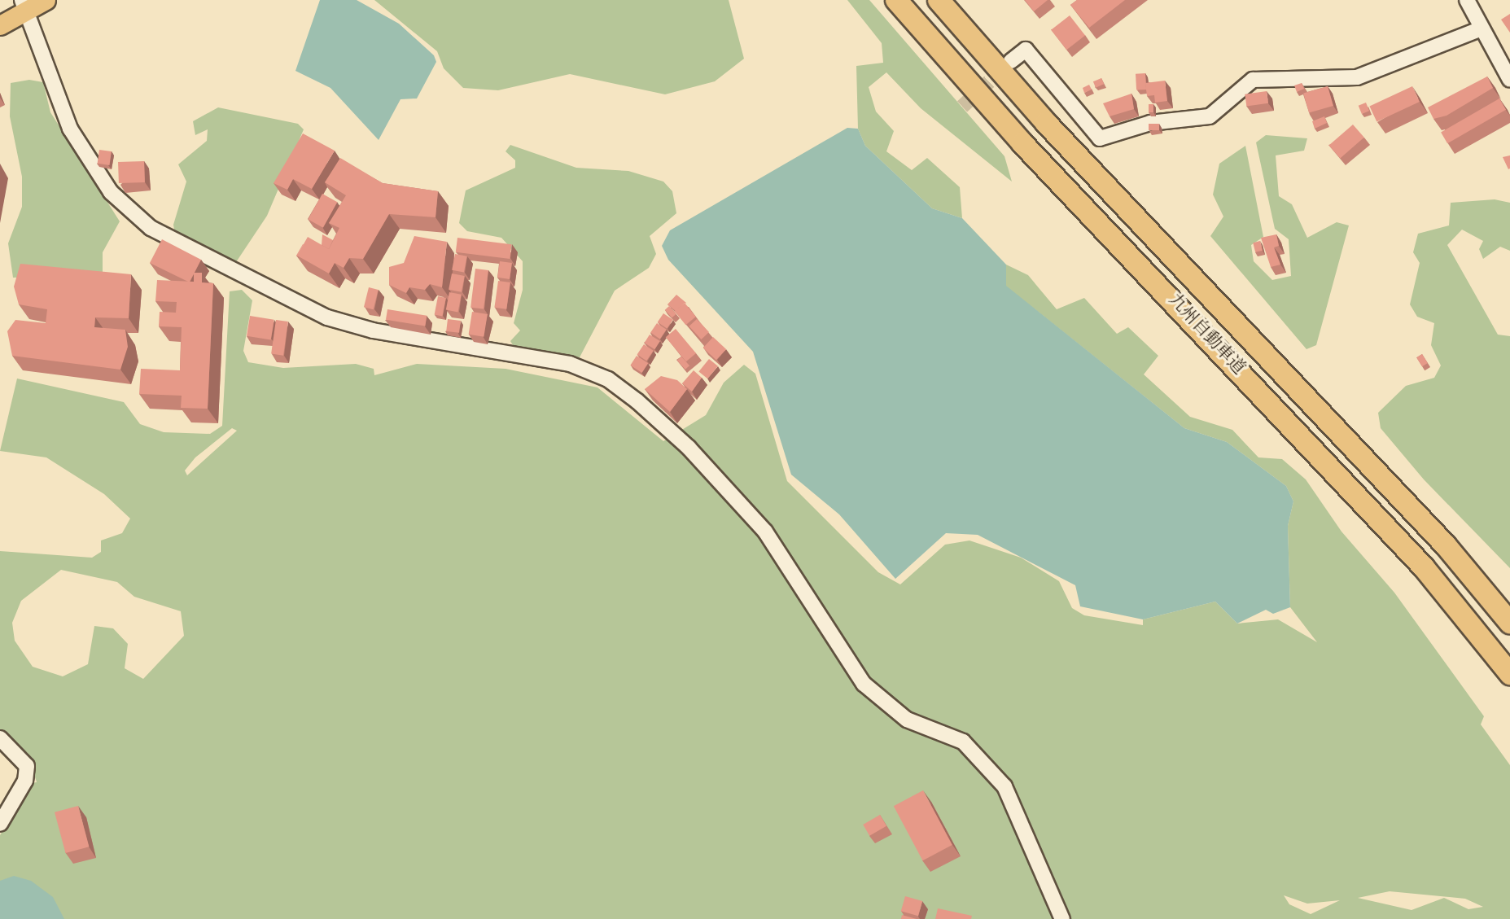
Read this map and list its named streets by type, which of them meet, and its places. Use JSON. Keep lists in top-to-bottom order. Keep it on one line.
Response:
{"streets":{"highway":["九州自動車道"]}}
